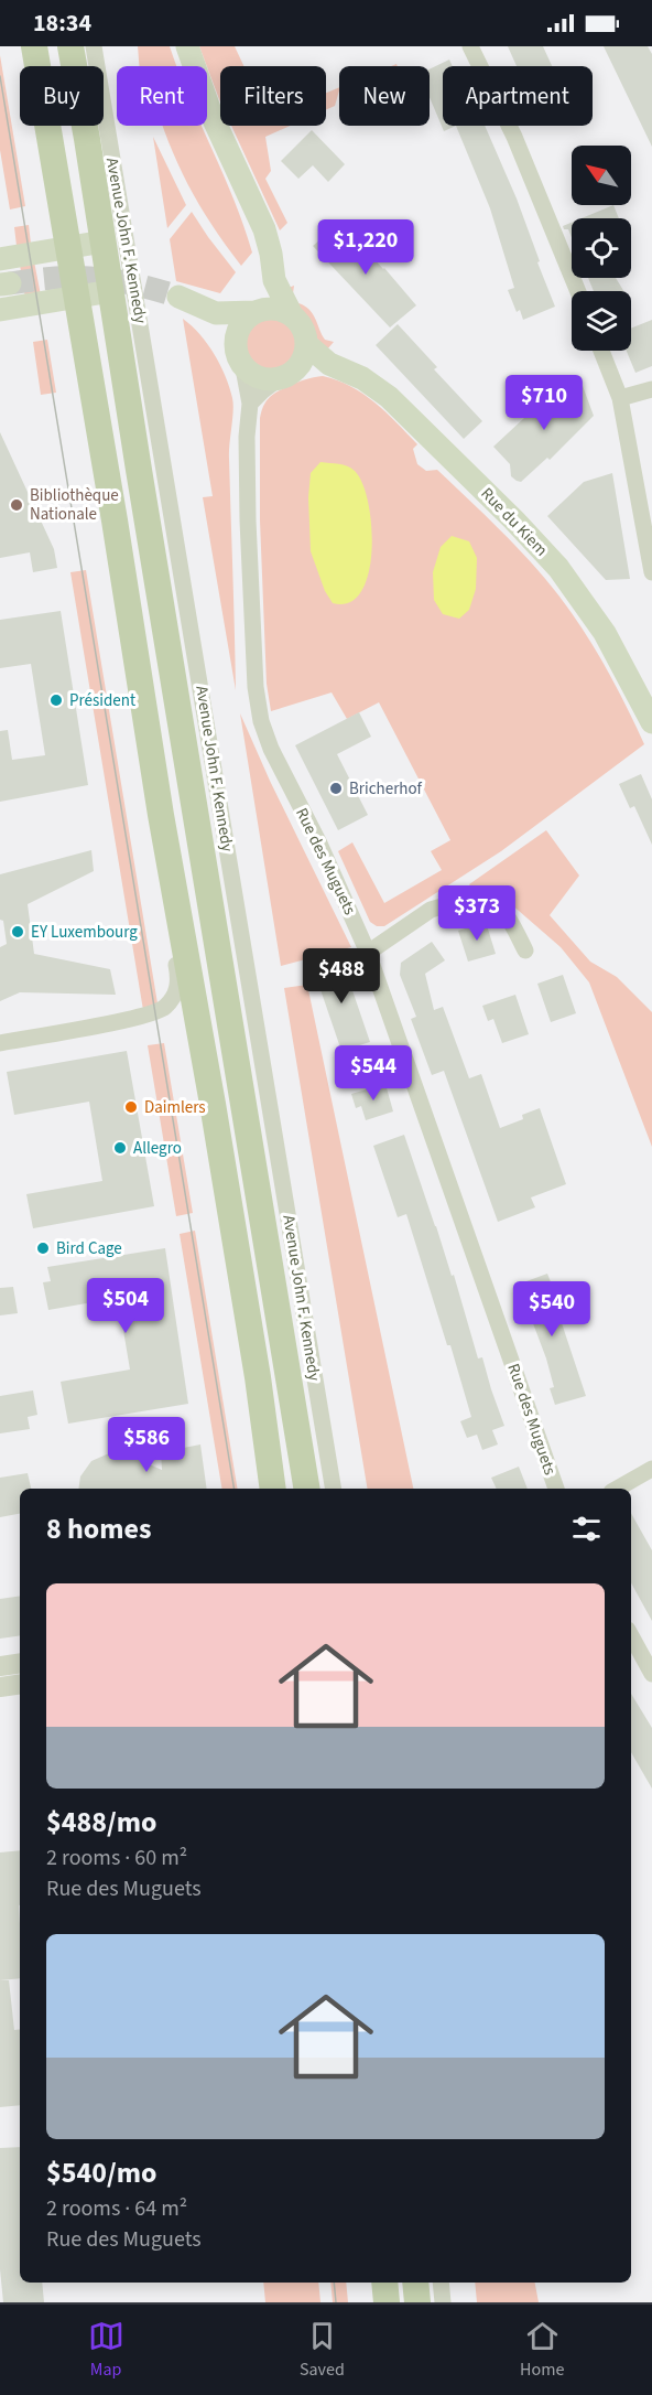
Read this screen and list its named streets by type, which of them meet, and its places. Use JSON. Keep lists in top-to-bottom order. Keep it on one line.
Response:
{"streets":{"main road":["Avenue John F. Kennedy","Rue du Kiem"],"street":["Rue des Muguets"]},"crossings":[["Rue du Kiem","Rue des Muguets"]],"places":["Bibliothèque Nationale","Président","Bricherhof","EY Luxembourg","Daimlers","Allegro","Bird Cage"],"north":"top left","page":{"status":"18:34","chip":["Buy","Rent","Filters","New","Apartment"],"price":["$1,220","$710","$373","$488","$544","$504","$540","$586"],"heading":"8 homes","list":[{"name":"$488/mo","note":"2 rooms · 60 m² · Rue des Muguets"},{"name":"$540/mo","note":"2 rooms · 64 m² · Rue des Muguets"}],"tabs":["Map","Saved","Home"]}}
